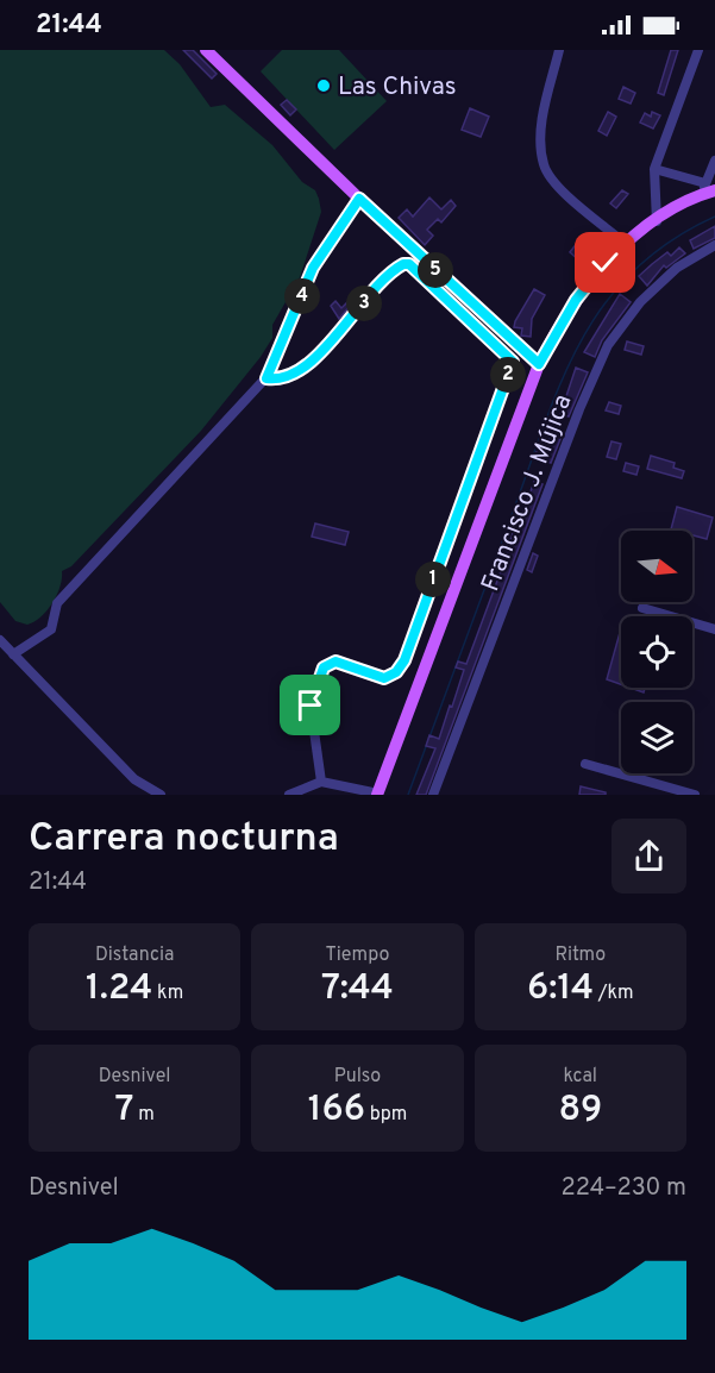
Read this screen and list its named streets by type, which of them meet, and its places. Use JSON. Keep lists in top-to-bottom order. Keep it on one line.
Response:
{"streets":{"street":["Francisco J. Mújica"]},"places":["Las Chivas"],"north":"right","page":{"status":"21:44","pins":["5","4","3","2","1"],"heading":["Carrera nocturna","21:44"],"stats":[["Distancia","1.24 km"],["Tiempo","7:44"],["Ritmo","6:14 /km"],["Desnivel","7 m"],["Pulso","166 bpm"],["kcal","89"]],"chart":["Desnivel","224–230 m"]}}
